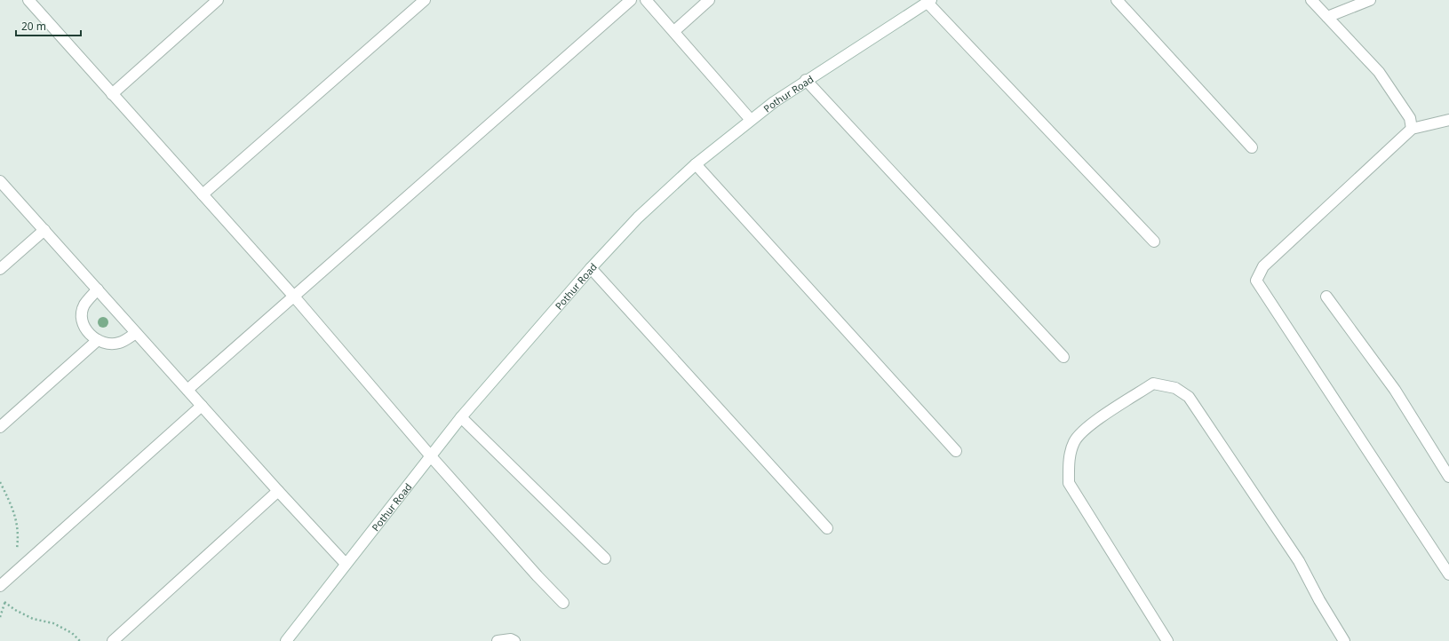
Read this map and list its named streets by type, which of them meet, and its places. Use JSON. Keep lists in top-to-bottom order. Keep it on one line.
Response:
{"streets":{"street":["Pothur Road"]},"scale_bar":"20 m"}
